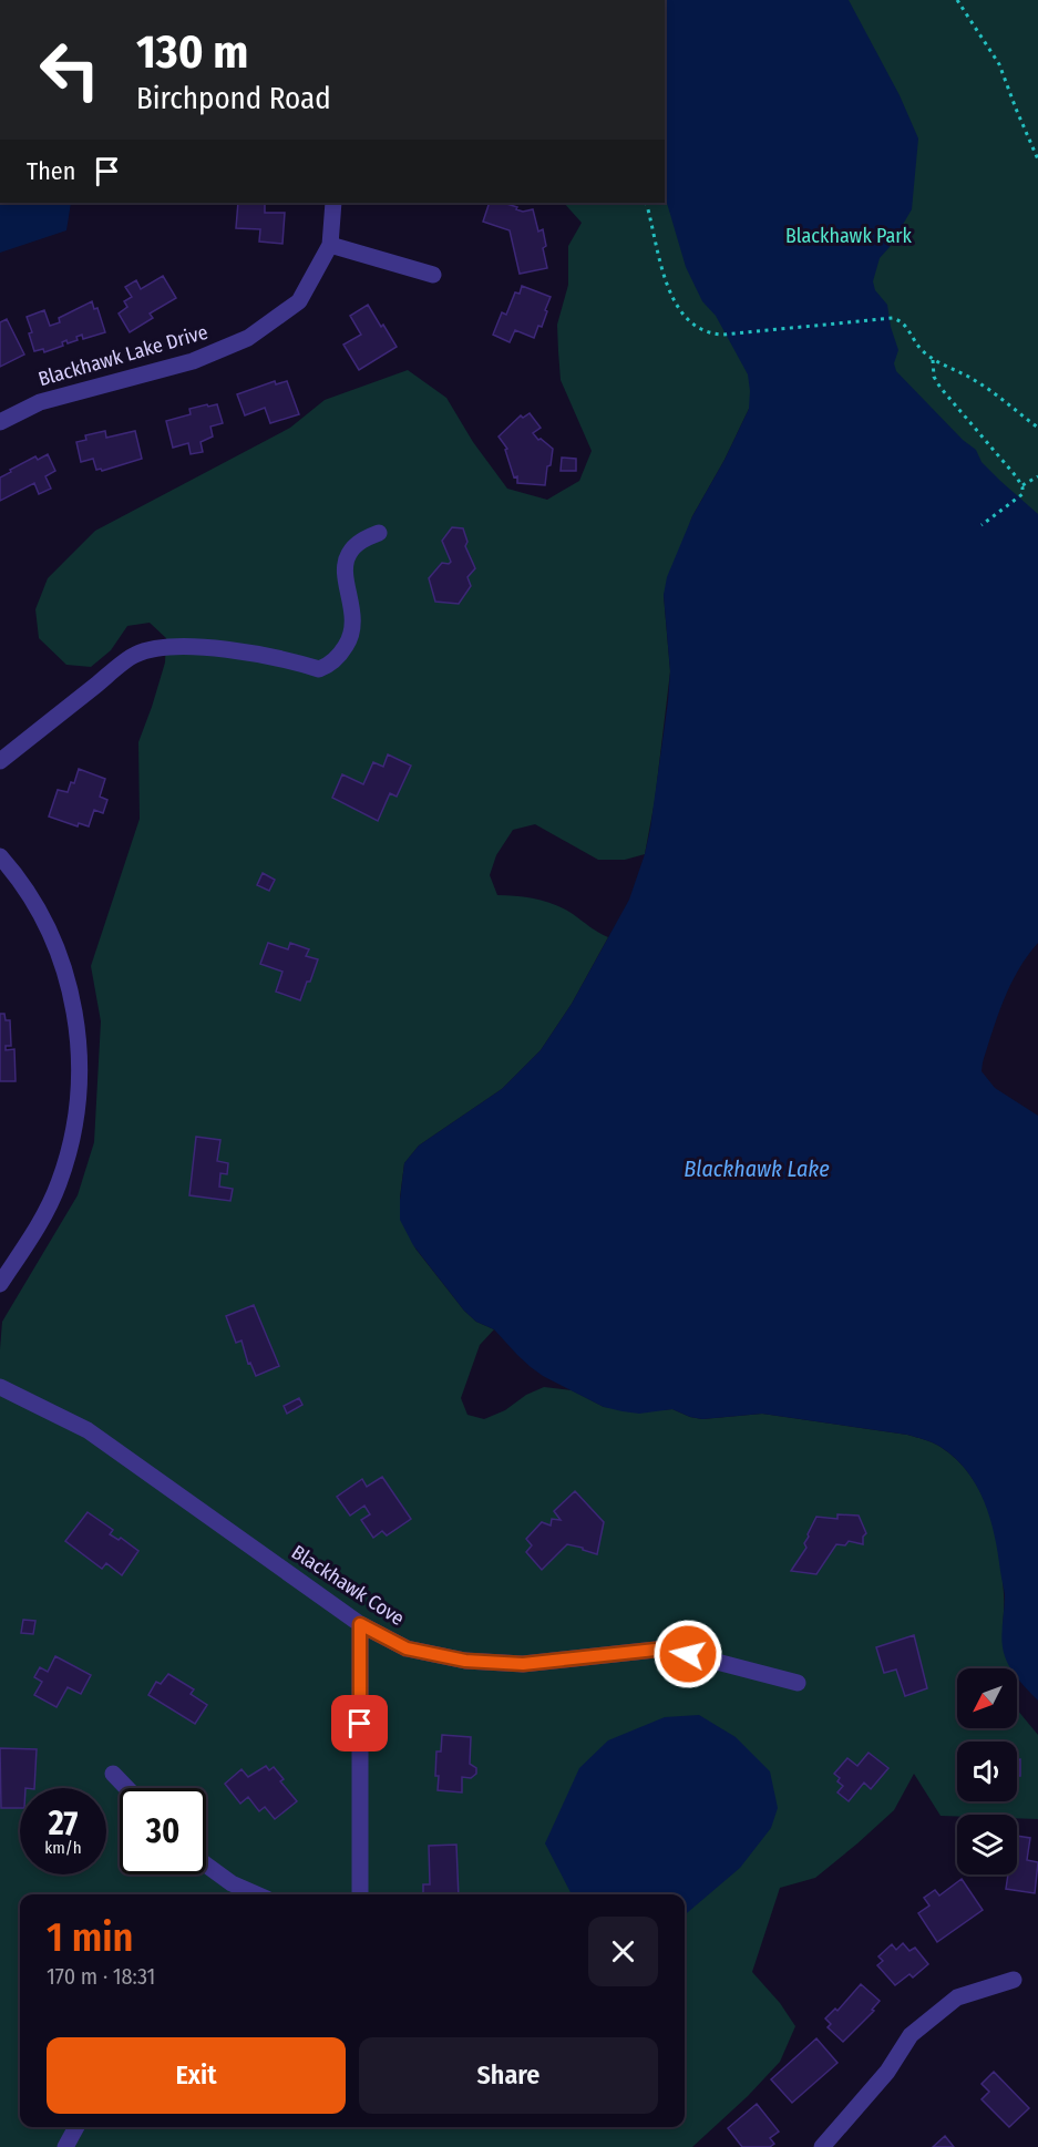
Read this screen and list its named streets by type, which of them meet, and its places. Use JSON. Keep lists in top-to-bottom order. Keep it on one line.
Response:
{"streets":{"street":["Blackhawk Lake Drive","Blackhawk Cove"]},"water":["Blackhawk Lake"],"parks":["Blackhawk Park"],"north":"bottom left","page":{"turn":["130 m","Birchpond Road"],"then":"Then","speed":"27 km/h","limit":"30","heading":["1 min","170 m · 18:31"],"buttons":["Exit","Share"]}}
